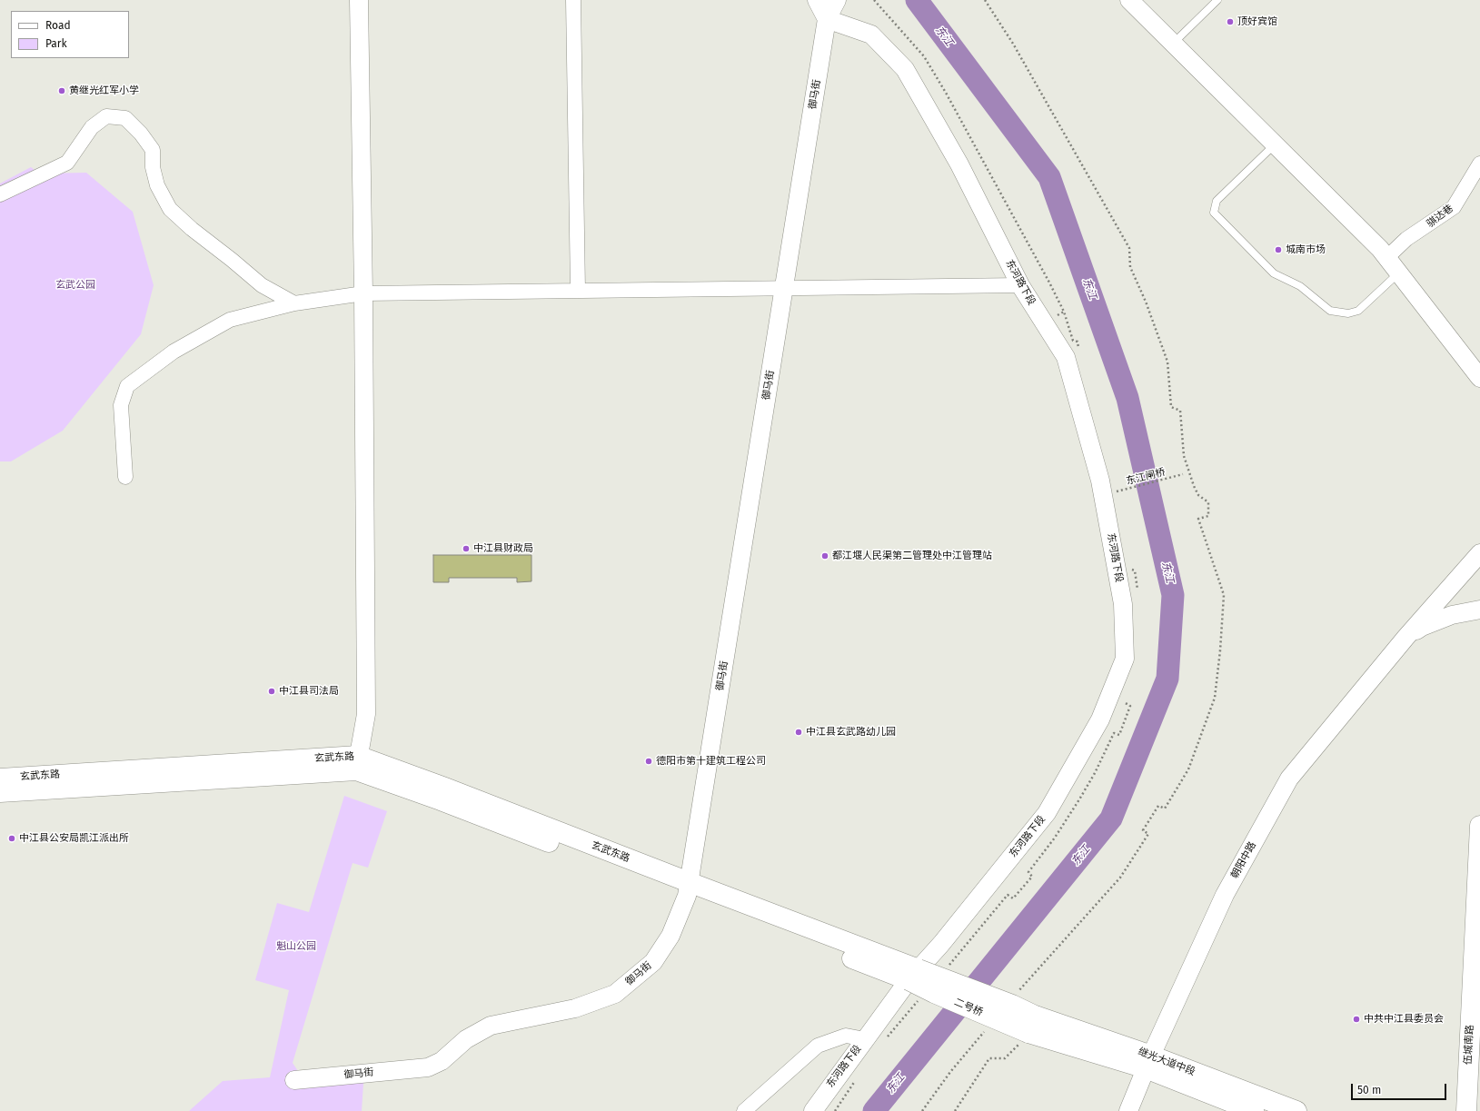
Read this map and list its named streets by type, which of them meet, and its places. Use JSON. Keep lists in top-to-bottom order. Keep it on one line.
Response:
{"streets":{"main road":["玄武东路","二号桥","伍城南路","继光大道中段"],"street":["御马街","骐达巷","东河路下段","朝阳中路"],"path":["东江闸桥"]},"crossings":[["御马街","东河路下段"],["御马街","玄武东路"],["东河路下段","玄武东路"],["东河路下段","二号桥"],["玄武东路","二号桥"],["朝阳中路","继光大道中段"],["二号桥","继光大道中段"]],"water":["东江"],"parks":["玄武公园","魁山公园"],"places":["顶好宾馆","黄继光红军小学","城南市场","中江县财政局","都江堰人民渠第二管理处中江管理站","中江县司法局","中江县玄武路幼儿园","德阳市第十建筑工程公司","中江县公安局凯江派出所","中共中江县委员会"],"legend":["Road","Park"],"scale_bar":"50 m"}
